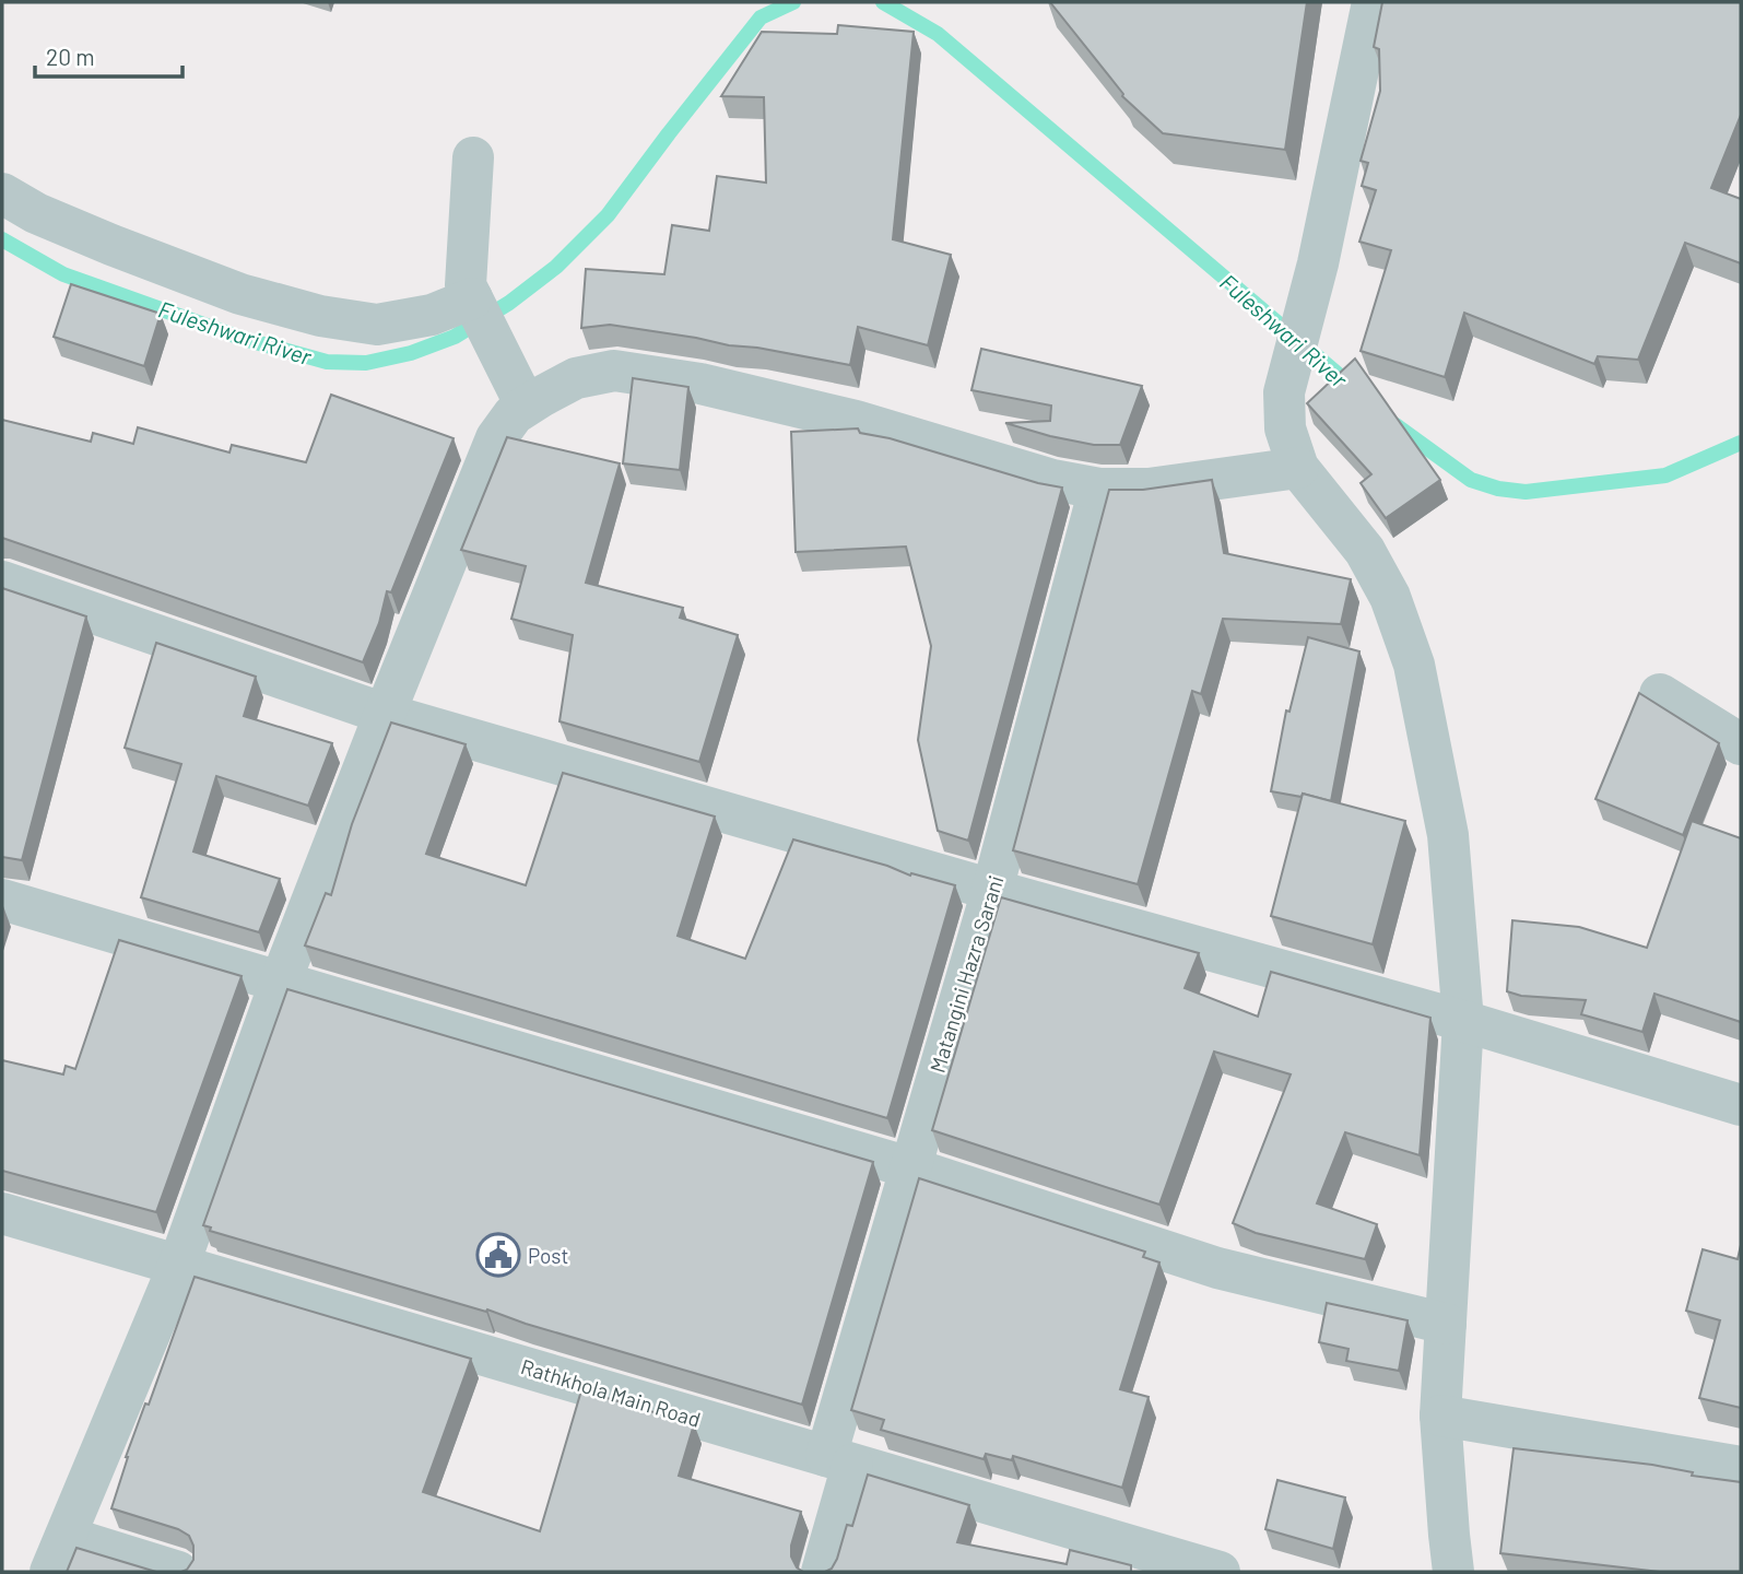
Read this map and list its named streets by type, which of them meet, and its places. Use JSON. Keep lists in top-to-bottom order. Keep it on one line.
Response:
{"streets":{"street":["Matangini Hazra Sarani","Rathkhola Main Road"]},"crossings":[["Matangini Hazra Sarani","Rathkhola Main Road"]],"water":["Fuleshwari River"],"places":{"public building":["Post"]},"scale_bar":"20 m"}
